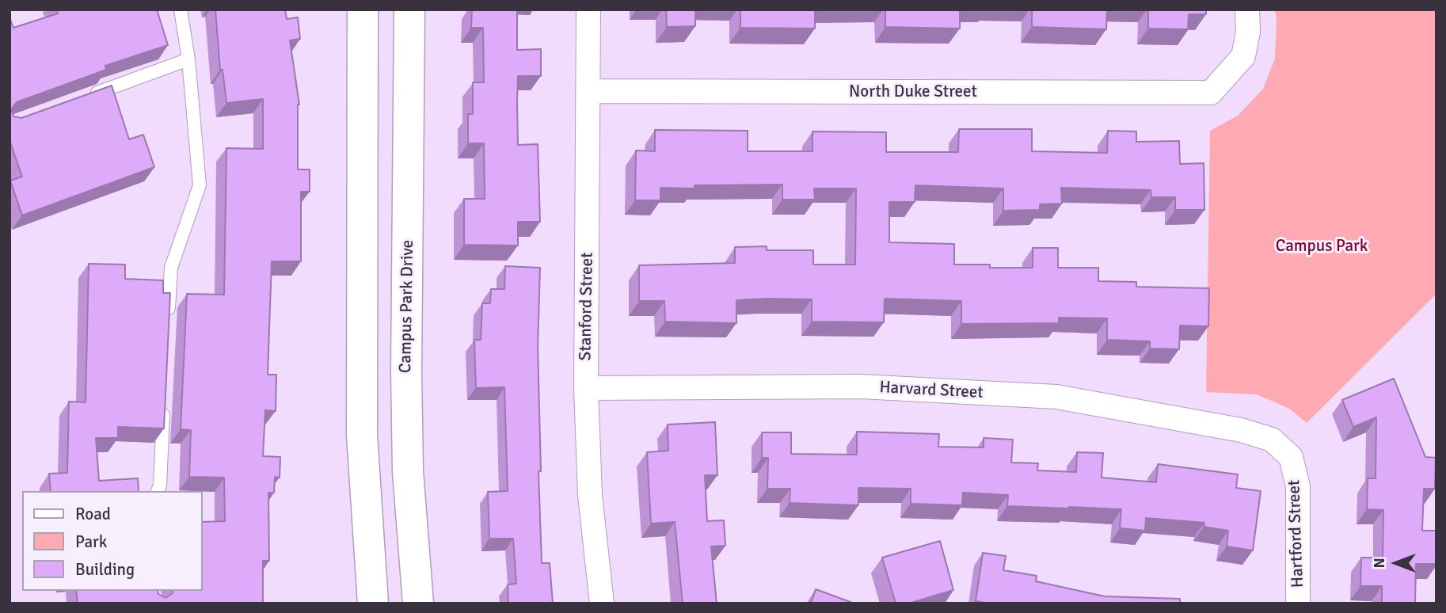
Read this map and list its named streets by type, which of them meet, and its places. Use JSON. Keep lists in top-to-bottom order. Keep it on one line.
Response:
{"streets":{"street":["North Duke Street","Campus Park Drive","Stanford Street","Harvard Street","Hartford Street"]},"crossings":[["North Duke Street","Stanford Street"],["Stanford Street","Harvard Street"],["Harvard Street","Hartford Street"]],"parks":["Campus Park"],"legend":["Road","Park","Building"],"north":"left"}
